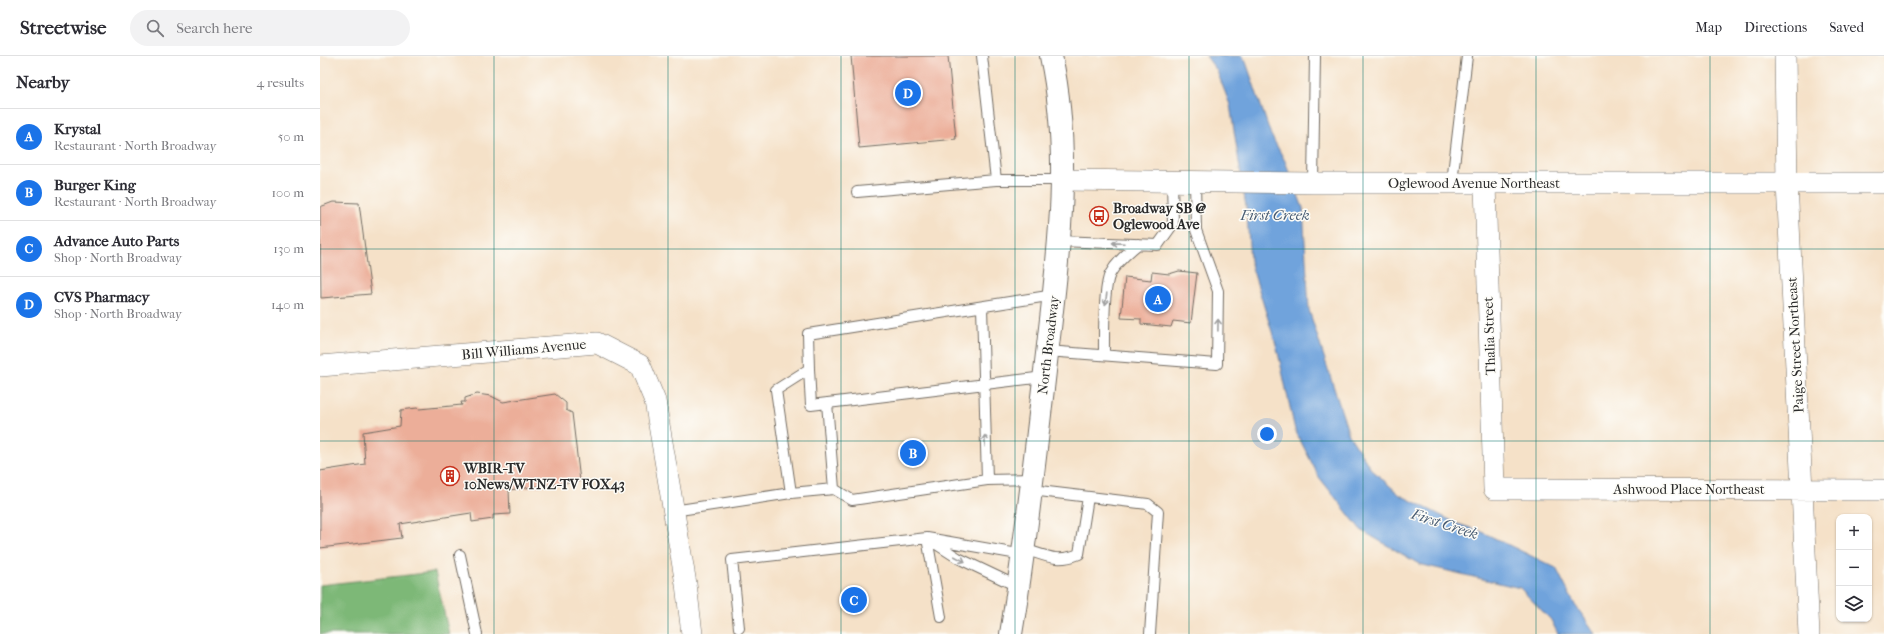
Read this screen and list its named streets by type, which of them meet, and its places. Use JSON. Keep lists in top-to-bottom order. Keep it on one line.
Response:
{"streets":{"main road":["North Broadway"],"street":["Oglewood Avenue Northeast","Thalia Street","Paige Street Northeast","Bill Williams Avenue","Ashwood Place Northeast"]},"crossings":[["Oglewood Avenue Northeast","Thalia Street"],["Oglewood Avenue Northeast","North Broadway"],["Oglewood Avenue Northeast","Paige Street Northeast"],["Thalia Street","Ashwood Place Northeast"],["Paige Street Northeast","Ashwood Place Northeast"]],"water":["First Creek"],"places":{"bus stop":["Broadway SB @ Oglewood Ave"],"building":["WBIR-TV 10News/WTNZ-TV FOX43"]},"page":{"header":"Streetwise","search":"Search here","nav":["Map","Directions","Saved"],"heading":["Nearby","4 results"],"pins":["D","A","B","C"],"list":[{"mark":"A","name":"Krystal","note":"Restaurant · North Broadway","value":"50 m"},{"mark":"B","name":"Burger King","note":"Restaurant · North Broadway","value":"100 m"},{"mark":"C","name":"Advance Auto Parts","note":"Shop · North Broadway","value":"130 m"},{"mark":"D","name":"CVS Pharmacy","note":"Shop · North Broadway","value":"140 m"}],"map_buttons":["+","−"]}}
